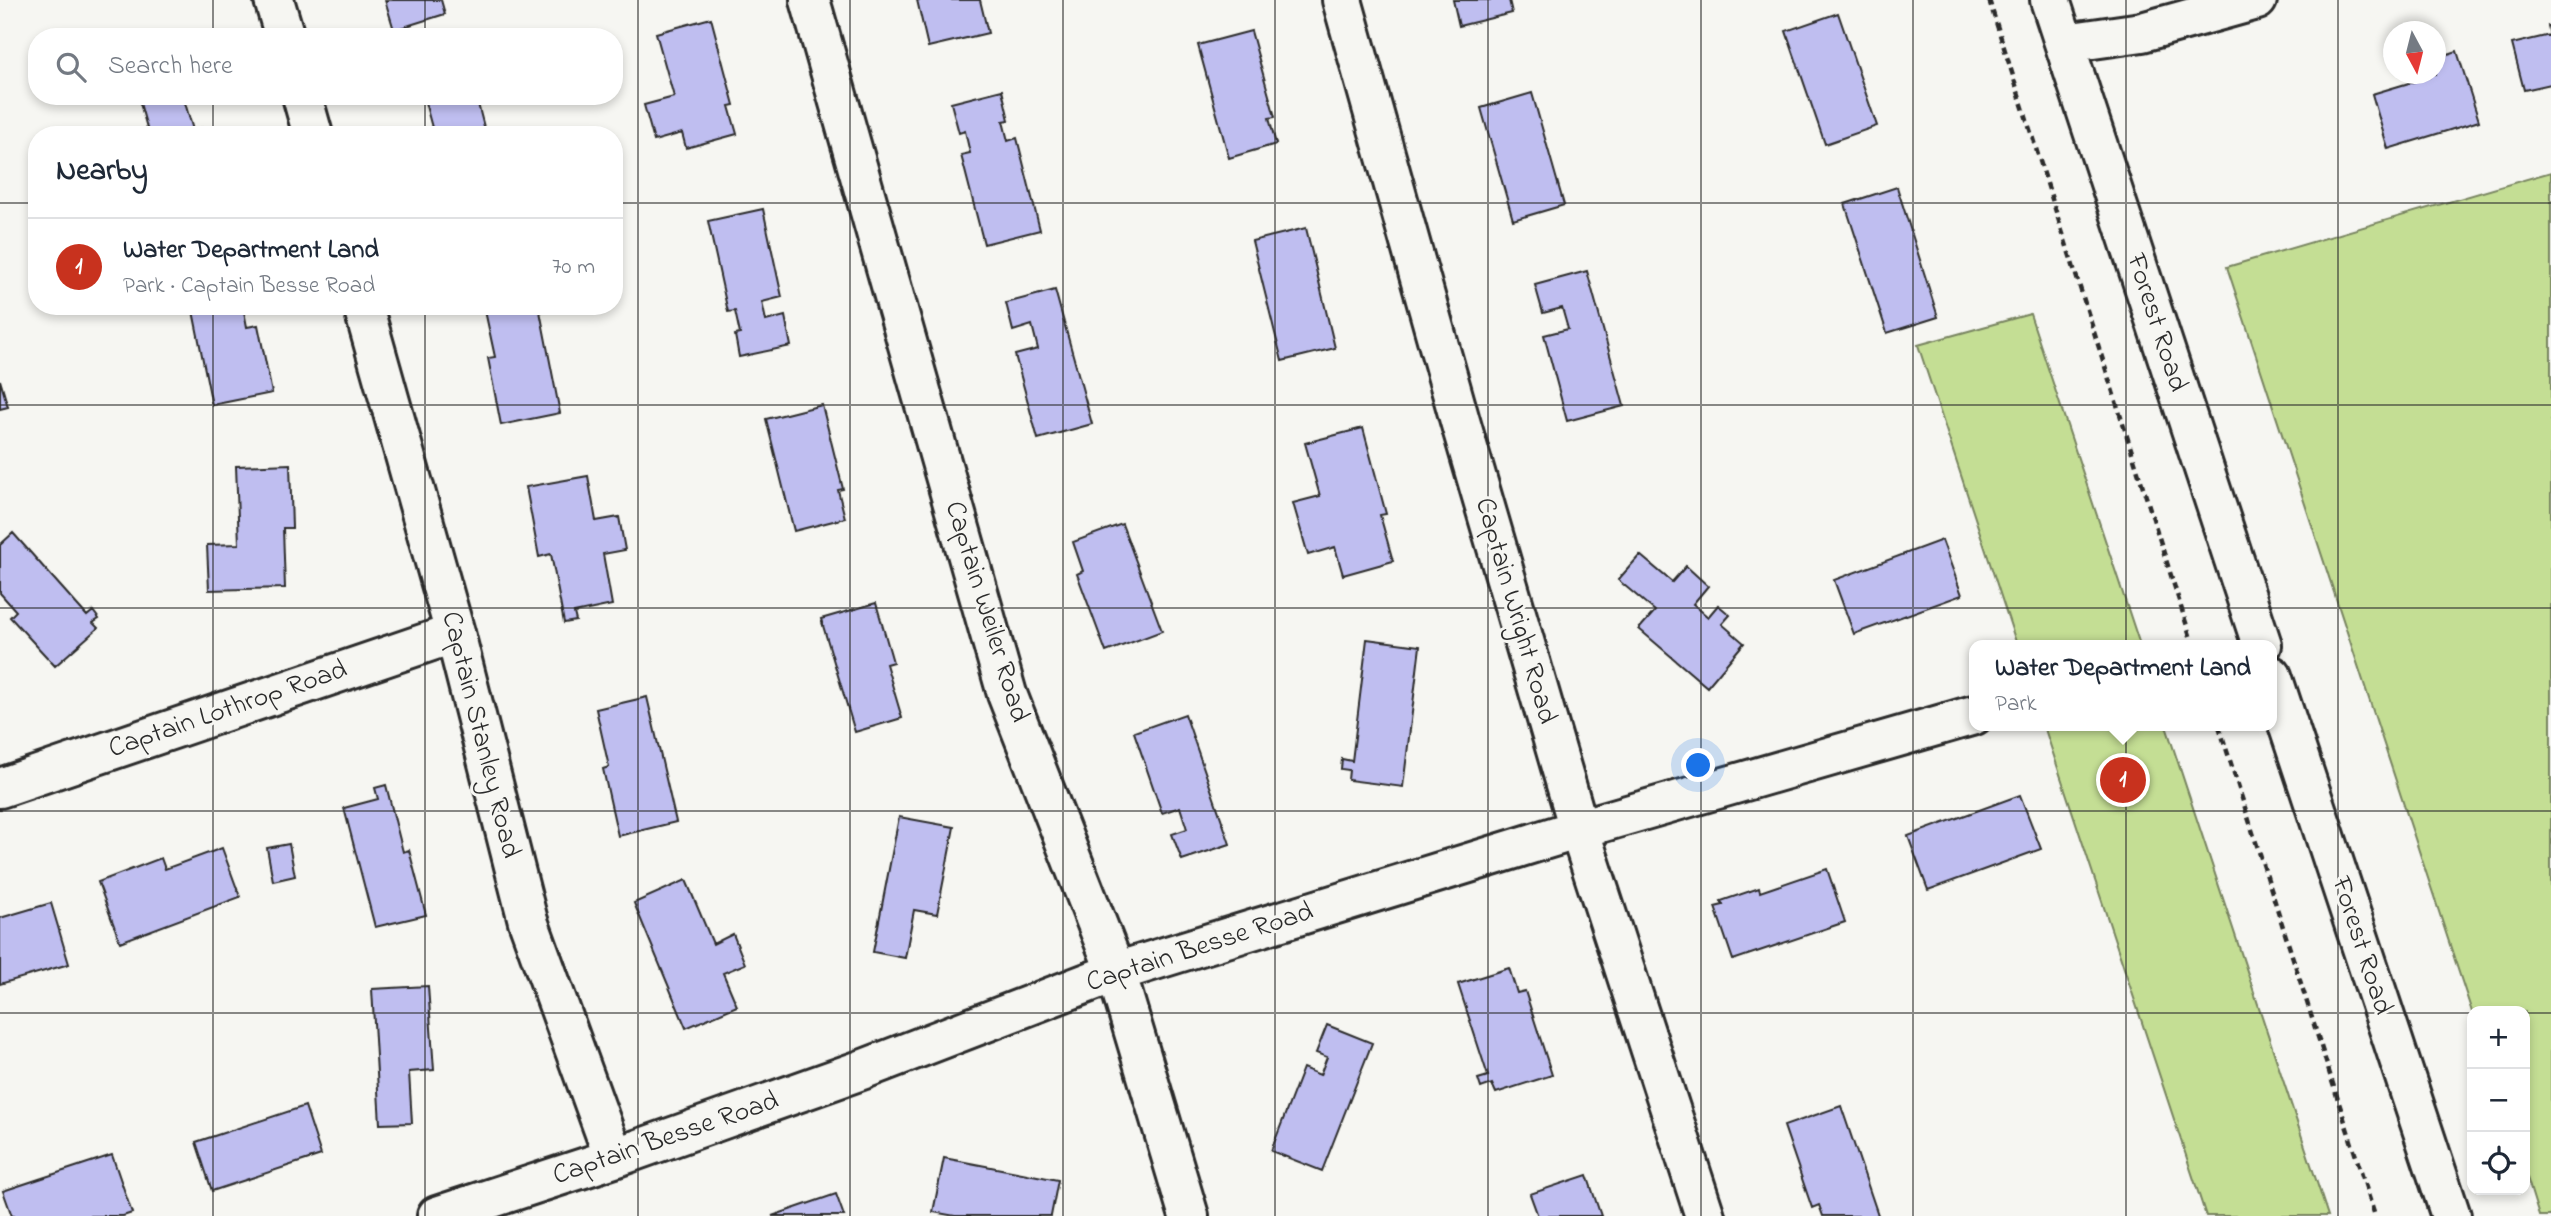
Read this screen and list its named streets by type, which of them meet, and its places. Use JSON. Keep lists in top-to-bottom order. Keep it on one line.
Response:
{"streets":{"street":["Forest Road","Captain Wright Road","Captain Weiler Road","Captain Lothrop Road","Captain Stanley Road","Captain Besse Road"]},"crossings":[["Captain Wright Road","Captain Besse Road"],["Captain Weiler Road","Captain Besse Road"],["Captain Lothrop Road","Captain Stanley Road"],["Captain Stanley Road","Captain Besse Road"]],"north":"bottom","page":{"search":"Search here","heading":"Nearby","list":[{"mark":"1","name":"Water Department Land","note":"Park · Captain Besse Road","value":"70 m"}],"popup":["Water Department Land","Park"],"pins":"1","map_buttons":["+","−"]}}
